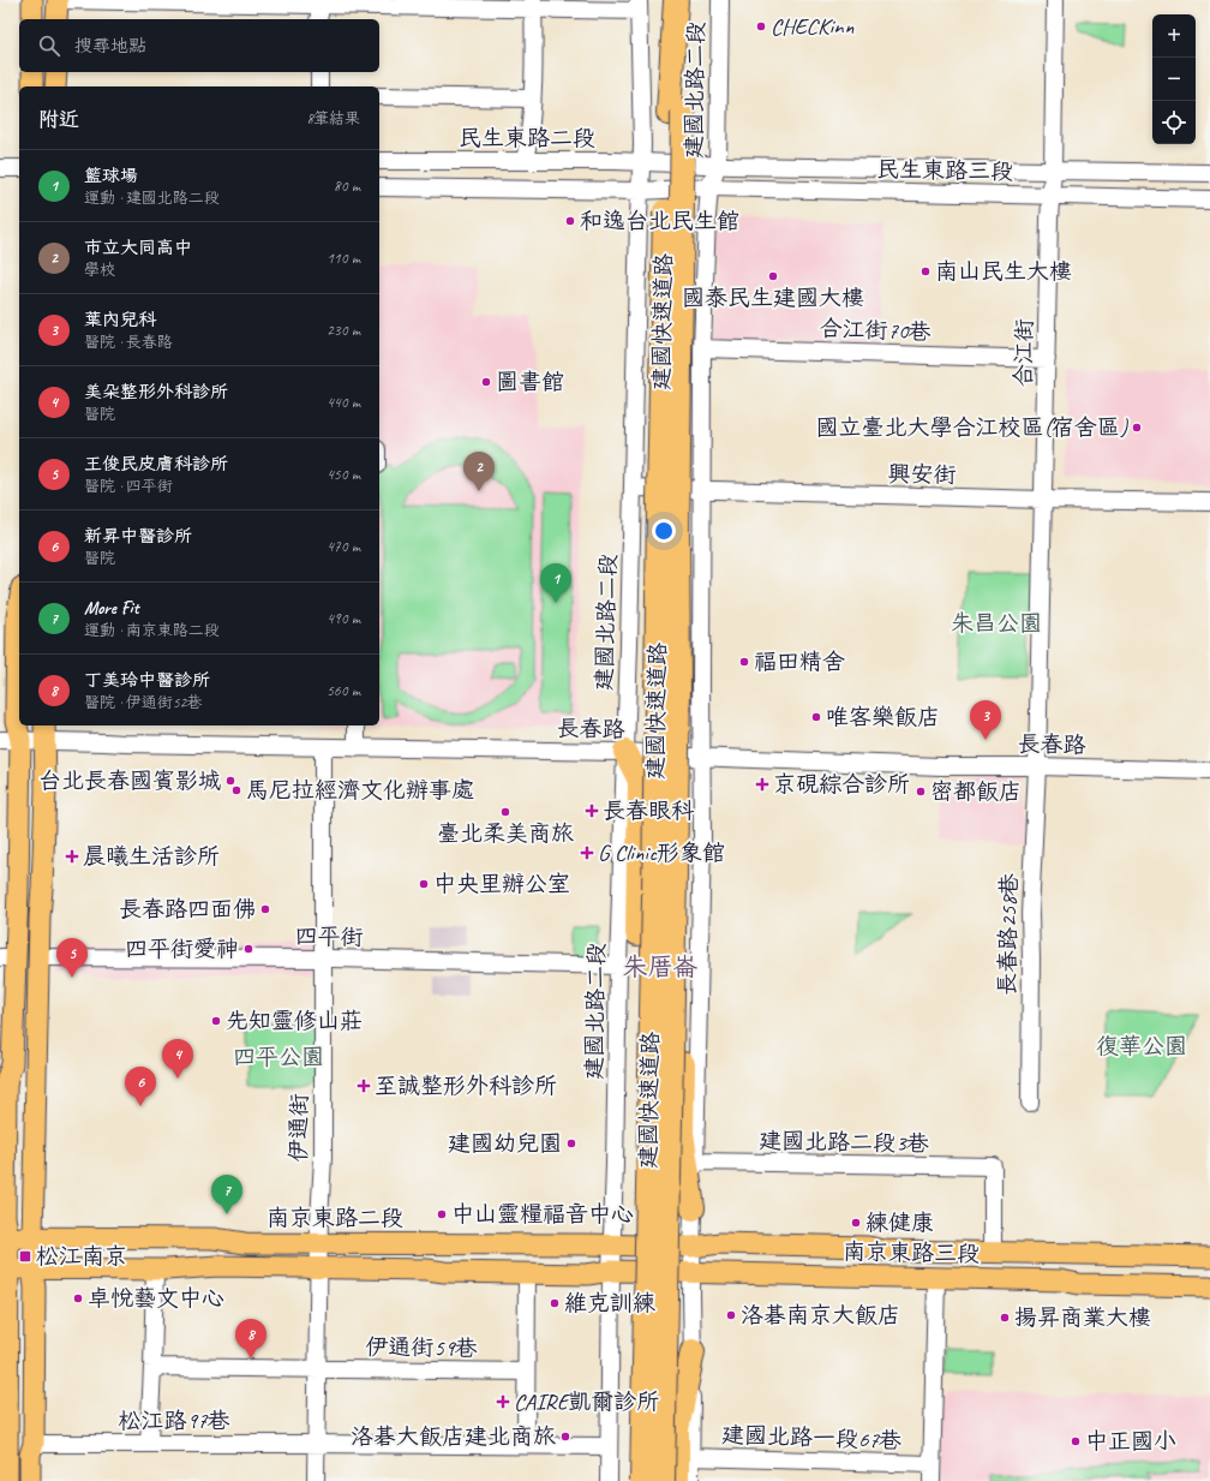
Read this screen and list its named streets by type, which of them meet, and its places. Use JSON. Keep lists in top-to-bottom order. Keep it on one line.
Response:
{"streets":{"highway":["建國快速道路"],"main road":["南京東路二段","南京東路三段"],"street":["建國北路二段","民生東路二段","民生東路三段","合江街70巷","合江街","興安街","長春路","長春路258巷","四平街","伊通街","建國北路二段3巷","伊通街59巷","松江路97巷","建國北路一段67巷"]},"crossings":[["建國北路二段","民生東路二段"],["建國北路二段","民生東路三段"],["建國北路二段","合江街70巷"],["建國北路二段","興安街"],["建國北路二段","長春路"],["建國北路二段","四平街"],["建國北路二段","建國北路二段3巷"],["建國北路二段","南京東路二段"],["建國北路二段","南京東路三段"],["建國北路二段","松江路97巷"],["建國北路二段","建國北路一段67巷"],["民生東路二段","民生東路三段"],["民生東路三段","合江街"],["合江街70巷","合江街"],["合江街","興安街"],["合江街","長春路"],["合江街","長春路258巷"],["長春路","長春路258巷"],["長春路","伊通街"],["四平街","伊通街"],["伊通街","南京東路二段"],["伊通街","伊通街59巷"],["伊通街","松江路97巷"],["建國北路二段3巷","南京東路三段"],["南京東路二段","南京東路三段"]],"districts":["朱厝崙"],"parks":["朱昌公園","復華公園","四平公園"],"places":{"other":["CHECKinn","和逸台北民生館","南山民生大樓","國泰民生建國大樓","圖書館","國立臺北大學合江校區(宿舍區)","福田精舍","唯客樂飯店","台北長春國賓影城","馬尼拉經濟文化辦事處","密都飯店","臺北柔美商旅","中央里辦公室","長春路四面佛","四平街愛神","先知靈修山莊","建國幼兒園","中山靈糧福音中心","練健康","卓悅藝文中心","維克訓練","洛碁南京大飯店","揚昇商業大樓","洛碁大飯店建北商旅","中正國小"],"health":["京硯綜合診所","長春眼科","G Clinic形象館","晨曦生活診所","至誠整形外科診所","CAIRE凱爾診所"],"transit":["松江南京"]},"page":{"map_buttons":["+","−"],"search":"搜尋地點","heading":["附近","8筆結果"],"list":[{"mark":"1","name":"籃球場","note":"運動 · 建國北路二段","value":"80 m"},{"mark":"2","name":"市立大同高中","note":"學校","value":"110 m"},{"mark":"3","name":"葉內兒科","note":"醫院 · 長春路","value":"230 m"},{"mark":"4","name":"美朵整形外科診所","note":"醫院","value":"440 m"},{"mark":"5","name":"王俊民皮膚科診所","note":"醫院 · 四平街","value":"450 m"},{"mark":"6","name":"新昇中醫診所","note":"醫院","value":"470 m"},{"mark":"7","name":"More Fit","note":"運動 · 南京東路二段","value":"490 m"},{"mark":"8","name":"丁美玲中醫診所","note":"醫院 · 伊通街52巷","value":"560 m"}],"pins":["2","1","3","5","4","6","7","8"]}}
